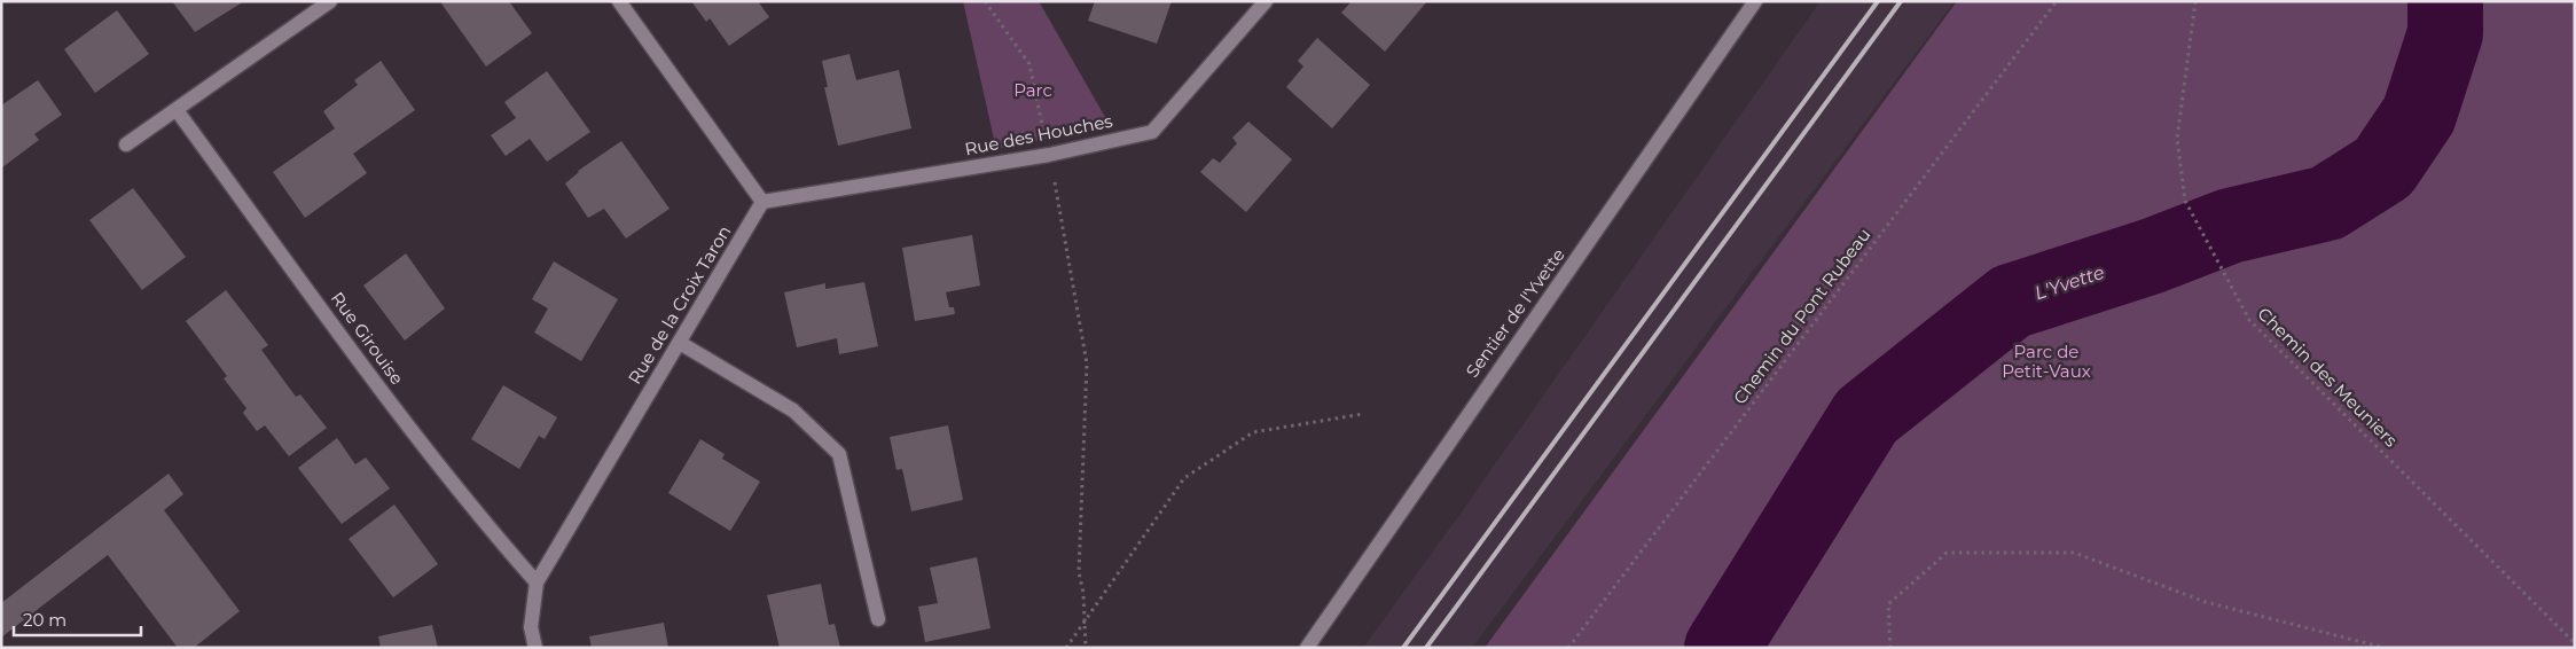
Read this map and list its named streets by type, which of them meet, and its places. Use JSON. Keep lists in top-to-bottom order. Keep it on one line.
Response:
{"streets":{"street":["Rue des Houches","Rue de la Croix Taron","Sentier de l'Yvette","Rue Girouise"],"path":["Chemin du Pont Rubeau","Chemin des Meuniers"]},"crossings":[["Rue des Houches","Rue de la Croix Taron"],["Rue de la Croix Taron","Rue Girouise"]],"water":["L'Yvette"],"parks":["Parc","Parc de Petit-Vaux"],"scale_bar":"20 m"}
